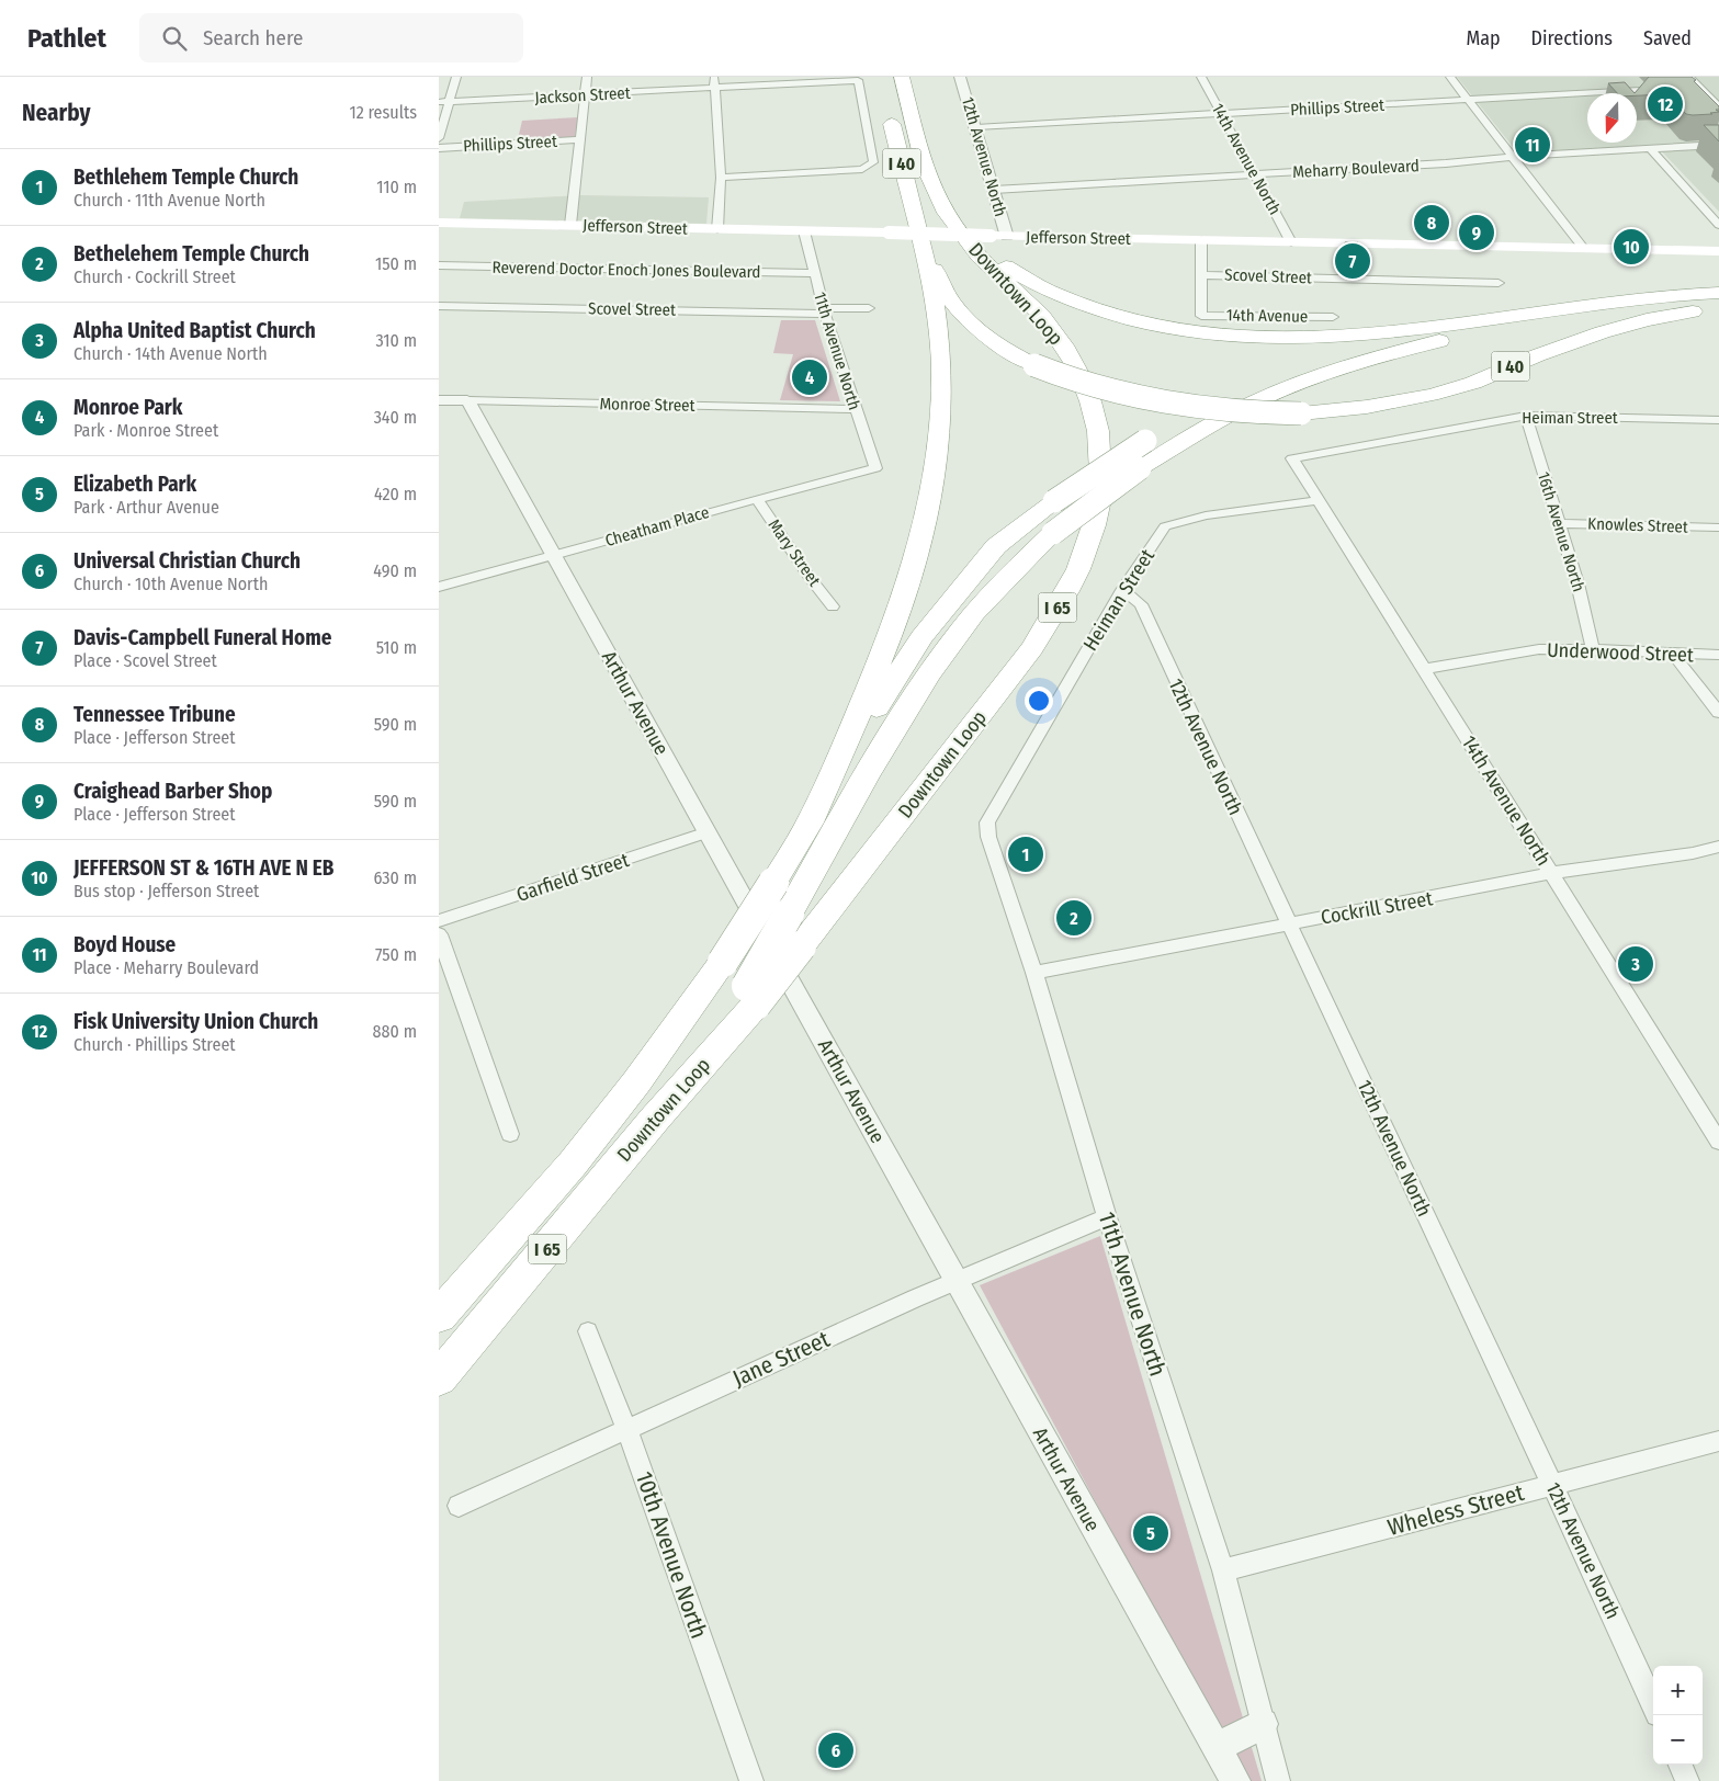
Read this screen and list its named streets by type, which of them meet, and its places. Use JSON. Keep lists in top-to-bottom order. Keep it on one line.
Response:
{"streets":{"highway":["I 40","Downtown Loop","I 65"],"main road":["Jefferson Street"],"street":["Jackson Street","Phillips Street","12th Avenue North","14th Avenue North","Meharry Boulevard","Reverend Doctor Enoch Jones Boulevard","Scovel Street","14th Avenue","11th Avenue North","Monroe Street","Heiman Street","Knowles Street","Cheatham Place","16th Avenue North","Mary Street","Underwood Street","Arthur Avenue","Garfield Street","Cockrill Street","Jane Street","Wheless Street","10th Avenue North"]},"crossings":[["Phillips Street","12th Avenue North"],["Phillips Street","14th Avenue North"],["12th Avenue North","Meharry Boulevard"],["12th Avenue North","Jefferson Street"],["12th Avenue North","Heiman Street"],["12th Avenue North","Cockrill Street"],["12th Avenue North","Wheless Street"],["14th Avenue North","Meharry Boulevard"],["14th Avenue North","Jefferson Street"],["14th Avenue North","Heiman Street"],["14th Avenue North","Underwood Street"],["14th Avenue North","Cockrill Street"],["I 40","Downtown Loop"],["Jefferson Street","11th Avenue North"],["Reverend Doctor Enoch Jones Boulevard","11th Avenue North"],["Scovel Street","14th Avenue"],["Scovel Street","11th Avenue North"],["11th Avenue North","Monroe Street"],["11th Avenue North","Heiman Street"],["11th Avenue North","Cheatham Place"],["11th Avenue North","Cockrill Street"],["11th Avenue North","Jane Street"],["11th Avenue North","Wheless Street"],["Monroe Street","Arthur Avenue"],["Heiman Street","16th Avenue North"],["Knowles Street","16th Avenue North"],["Cheatham Place","Mary Street"],["Cheatham Place","Arthur Avenue"],["16th Avenue North","Underwood Street"],["Arthur Avenue","Garfield Street"],["Arthur Avenue","Jane Street"],["Jane Street","10th Avenue North"]],"north":"bottom","page":{"header":"Pathlet","search":"Search here","nav":["Map","Directions","Saved"],"heading":["Nearby","12 results"],"pins":["12","11","8","9","10","7","4","1","2","3","5","6"],"list":[{"mark":"1","name":"Bethlehem Temple Church","note":"Church · 11th Avenue North","value":"110 m"},{"mark":"2","name":"Bethelehem Temple Church","note":"Church · Cockrill Street","value":"150 m"},{"mark":"3","name":"Alpha United Baptist Church","note":"Church · 14th Avenue North","value":"310 m"},{"mark":"4","name":"Monroe Park","note":"Park · Monroe Street","value":"340 m"},{"mark":"5","name":"Elizabeth Park","note":"Park · Arthur Avenue","value":"420 m"},{"mark":"6","name":"Universal Christian Church","note":"Church · 10th Avenue North","value":"490 m"},{"mark":"7","name":"Davis-Campbell Funeral Home","note":"Place · Scovel Street","value":"510 m"},{"mark":"8","name":"Tennessee Tribune","note":"Place · Jefferson Street","value":"590 m"},{"mark":"9","name":"Craighead Barber Shop","note":"Place · Jefferson Street","value":"590 m"},{"mark":"10","name":"JEFFERSON ST & 16TH AVE N EB","note":"Bus stop · Jefferson Street","value":"630 m"},{"mark":"11","name":"Boyd House","note":"Place · Meharry Boulevard","value":"750 m"},{"mark":"12","name":"Fisk University Union Church","note":"Church · Phillips Street","value":"880 m"}],"map_buttons":["+","−"]}}
